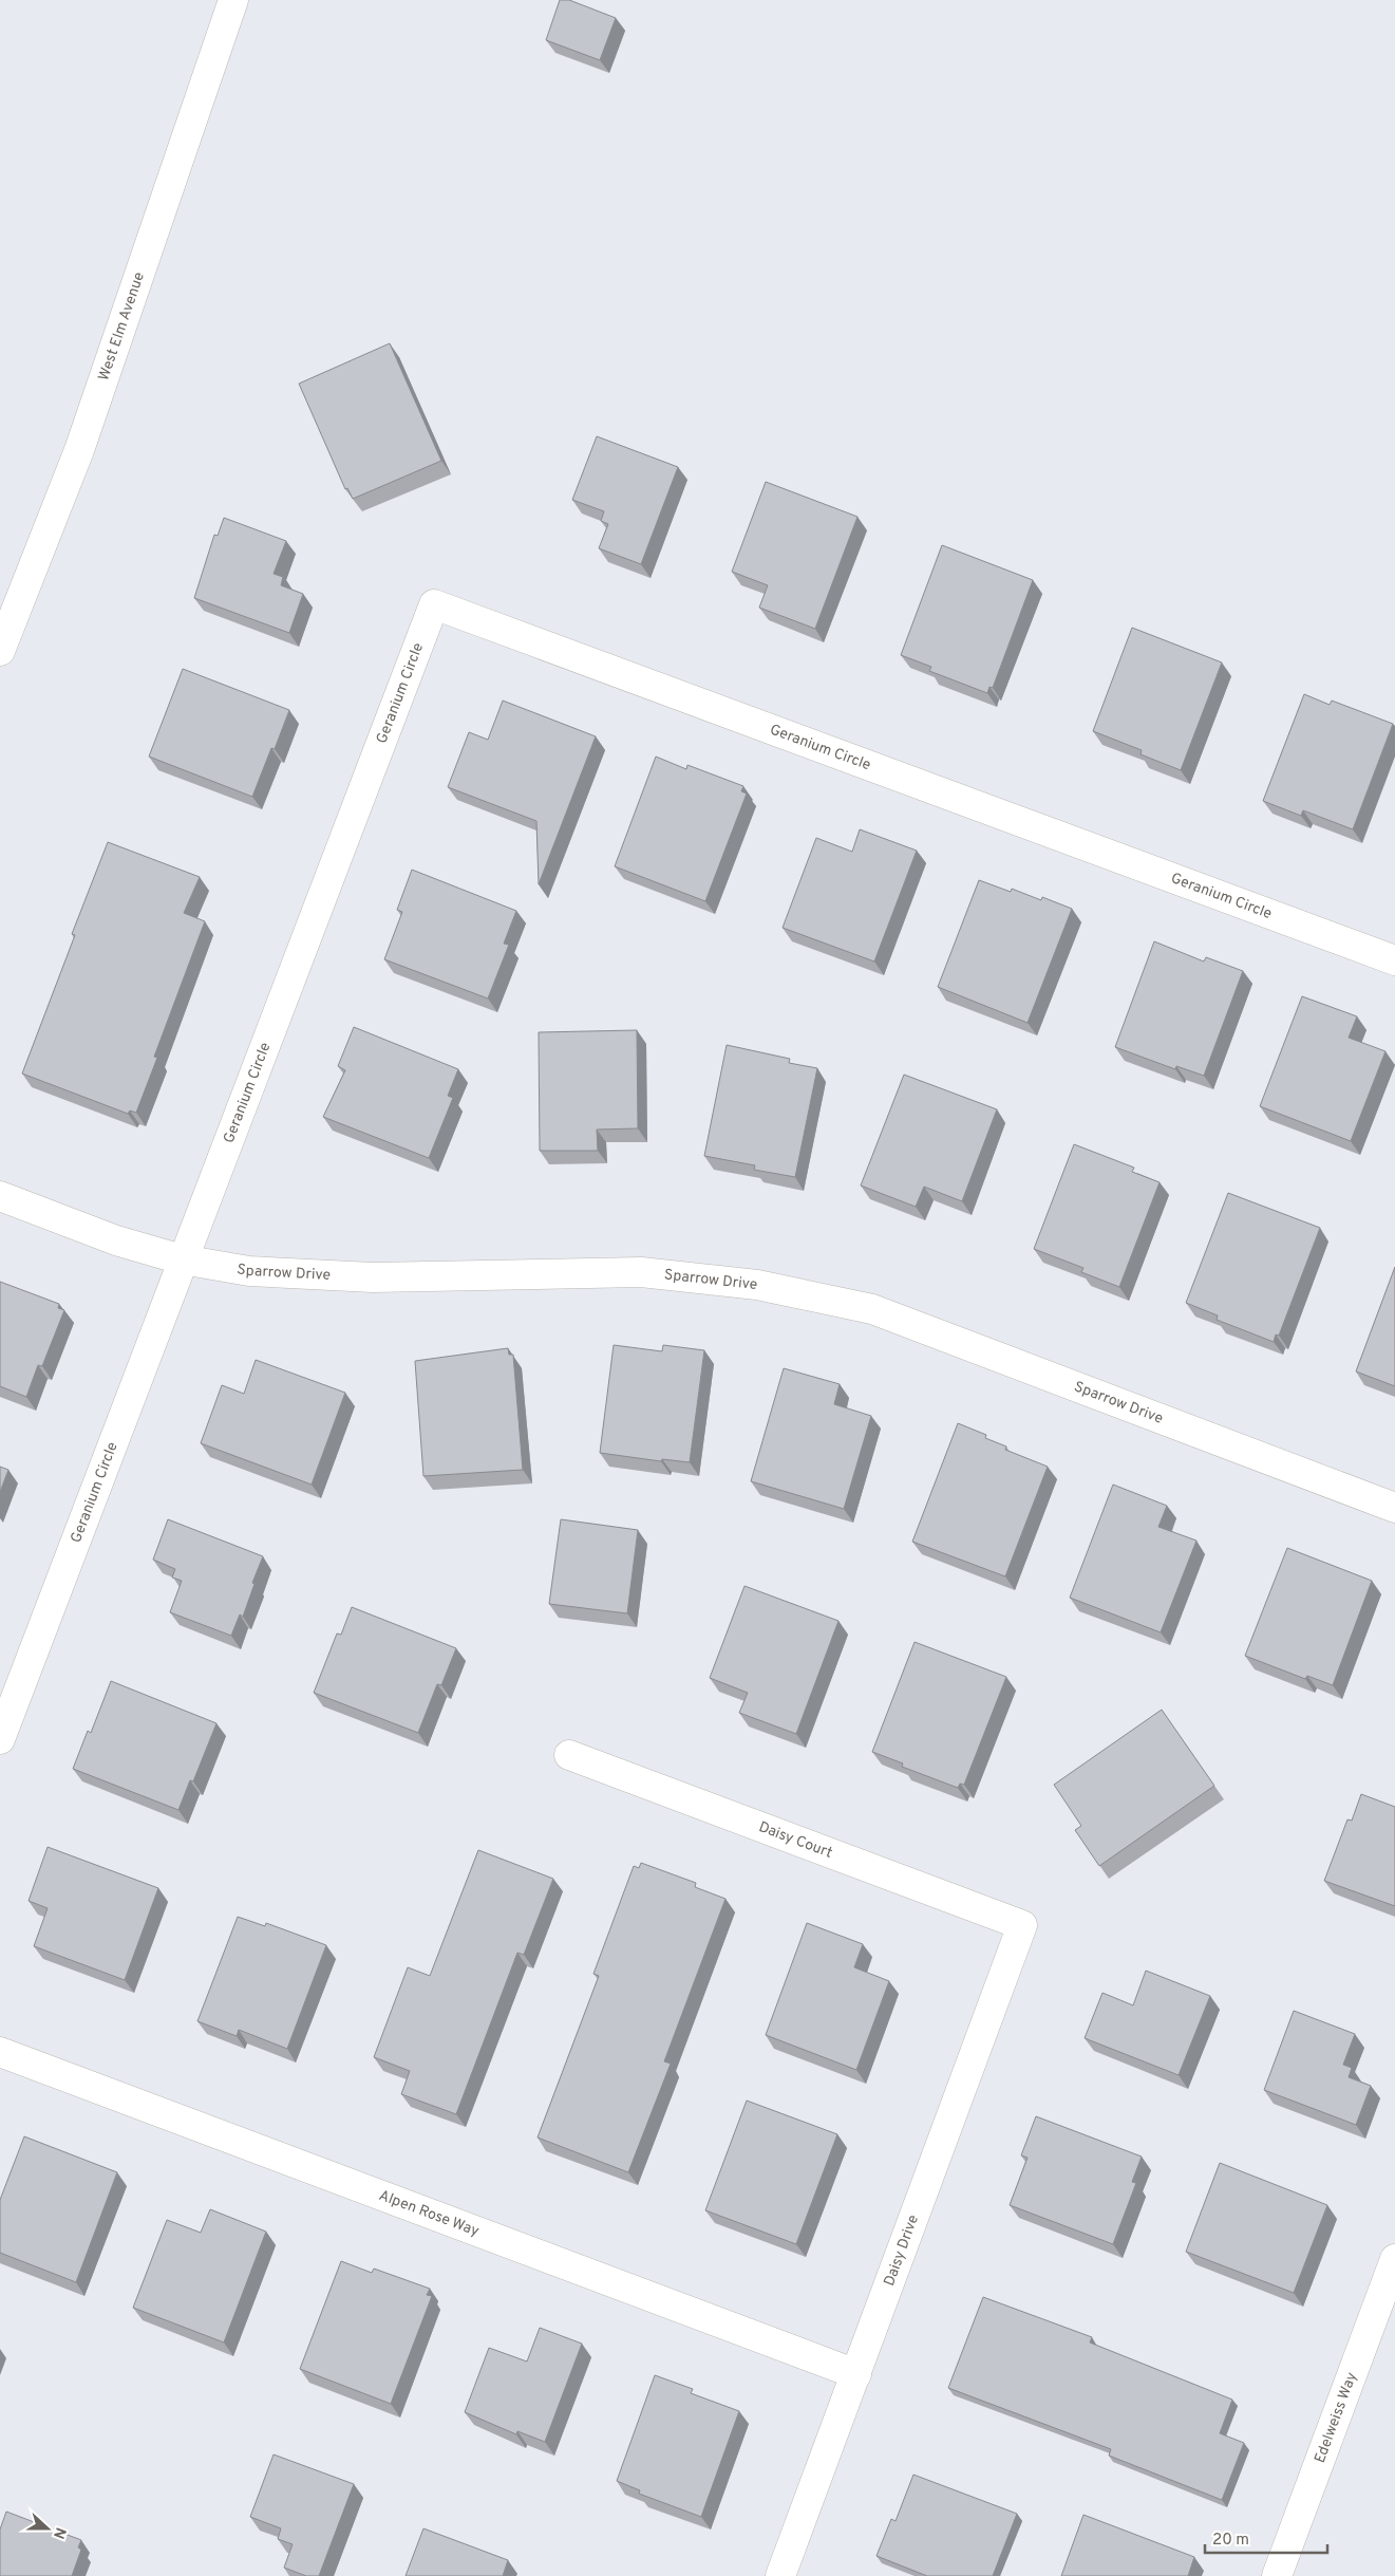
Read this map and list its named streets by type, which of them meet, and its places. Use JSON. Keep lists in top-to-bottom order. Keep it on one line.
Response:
{"streets":{"street":["West Elm Avenue","Geranium Circle","Sparrow Drive","Daisy Court","Alpen Rose Way","Daisy Drive","Edelweiss Way"]},"crossings":[["Geranium Circle","Sparrow Drive"],["Daisy Court","Daisy Drive"],["Alpen Rose Way","Daisy Drive"]],"scale_bar":"20 m","north":"right"}
